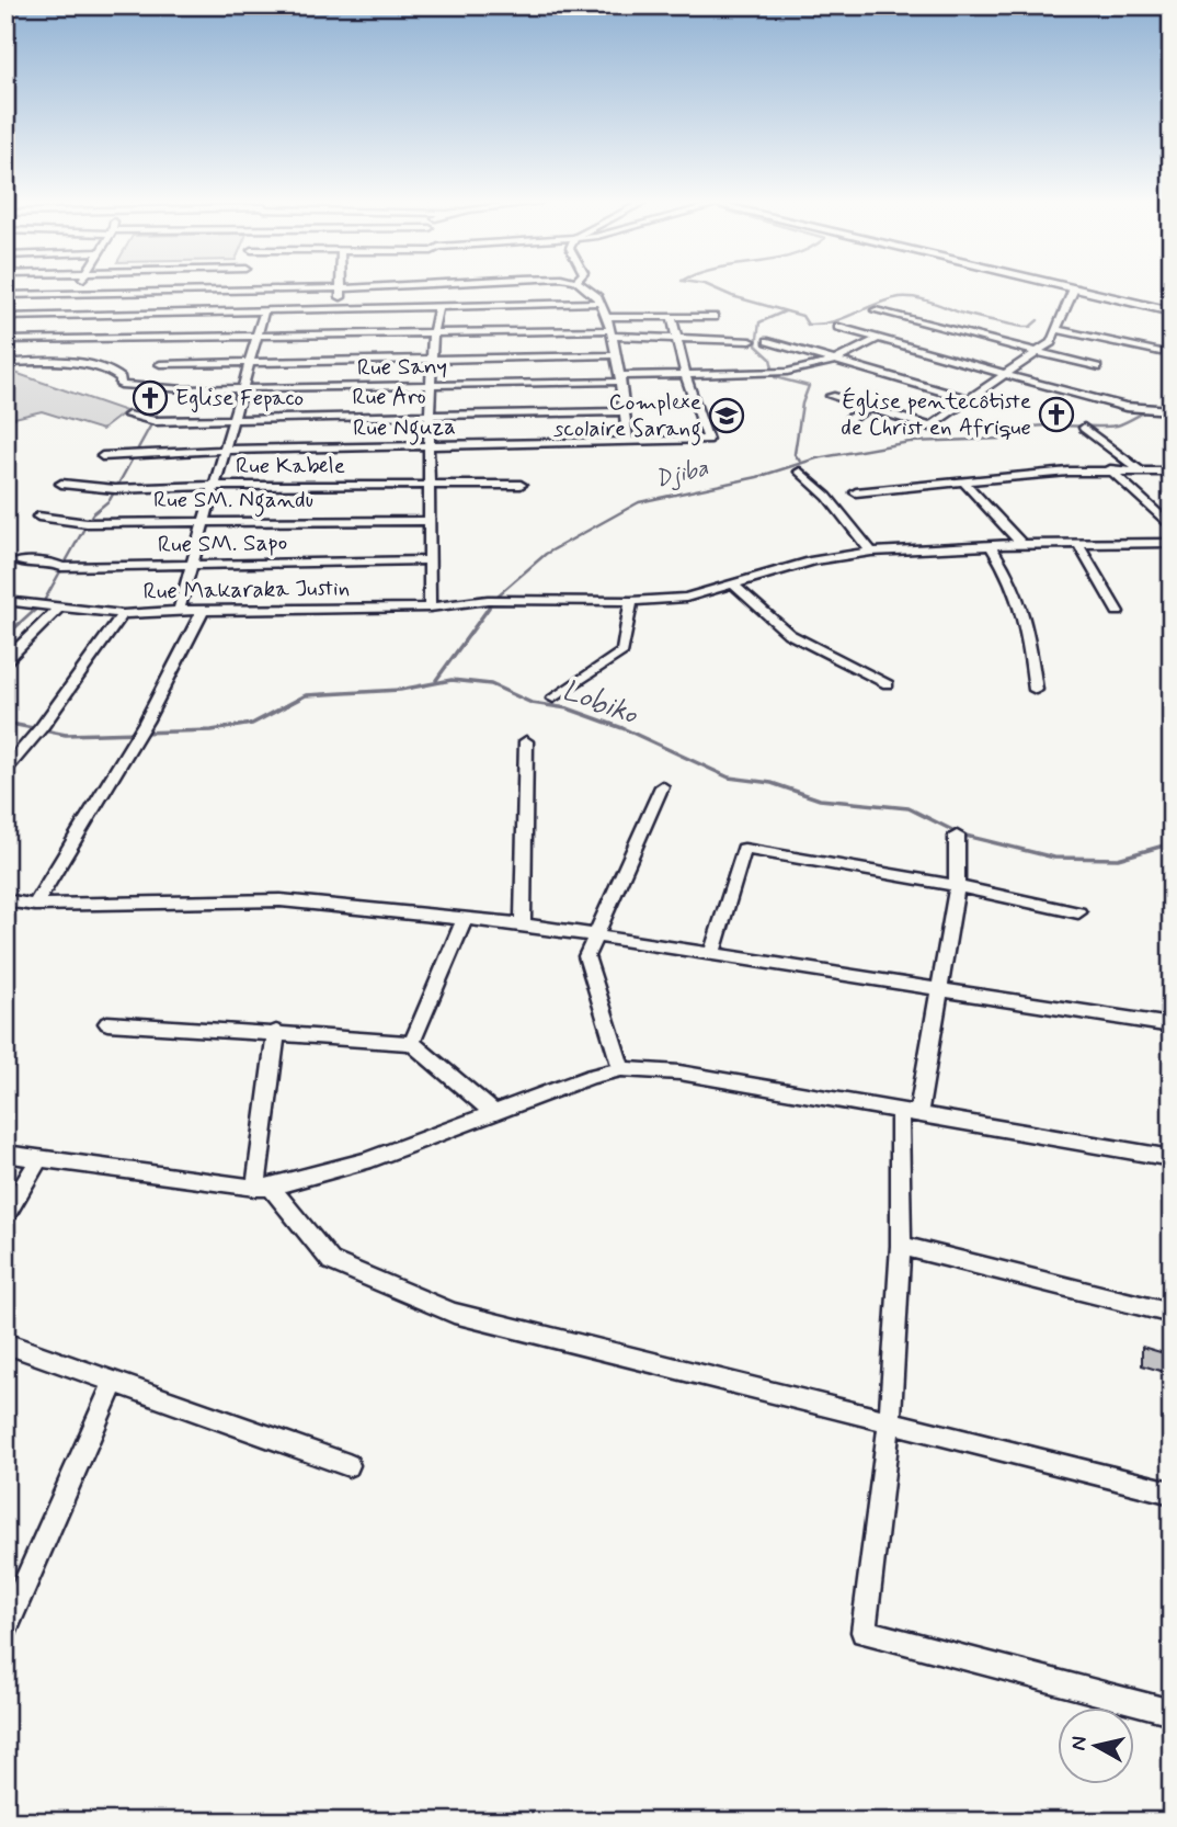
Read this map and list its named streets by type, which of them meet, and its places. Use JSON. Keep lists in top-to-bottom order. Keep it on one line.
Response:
{"streets":{"street":["Rue Sany","Rue Aro","Rue Nguza","Rue Kabele","Rue SM. Ngandu","Rue SM. Sapo","Rue Makaraka Justin"]},"crossings":[["Rue Sany","Rue Nguza"]],"water":["Djiba","Lobiko"],"places":{"church":["Eglise Fepaco","Église pentecôtiste de Christ en Afrique"],"school or university":["Complexe scolaire Sarang"]},"north":"left"}
